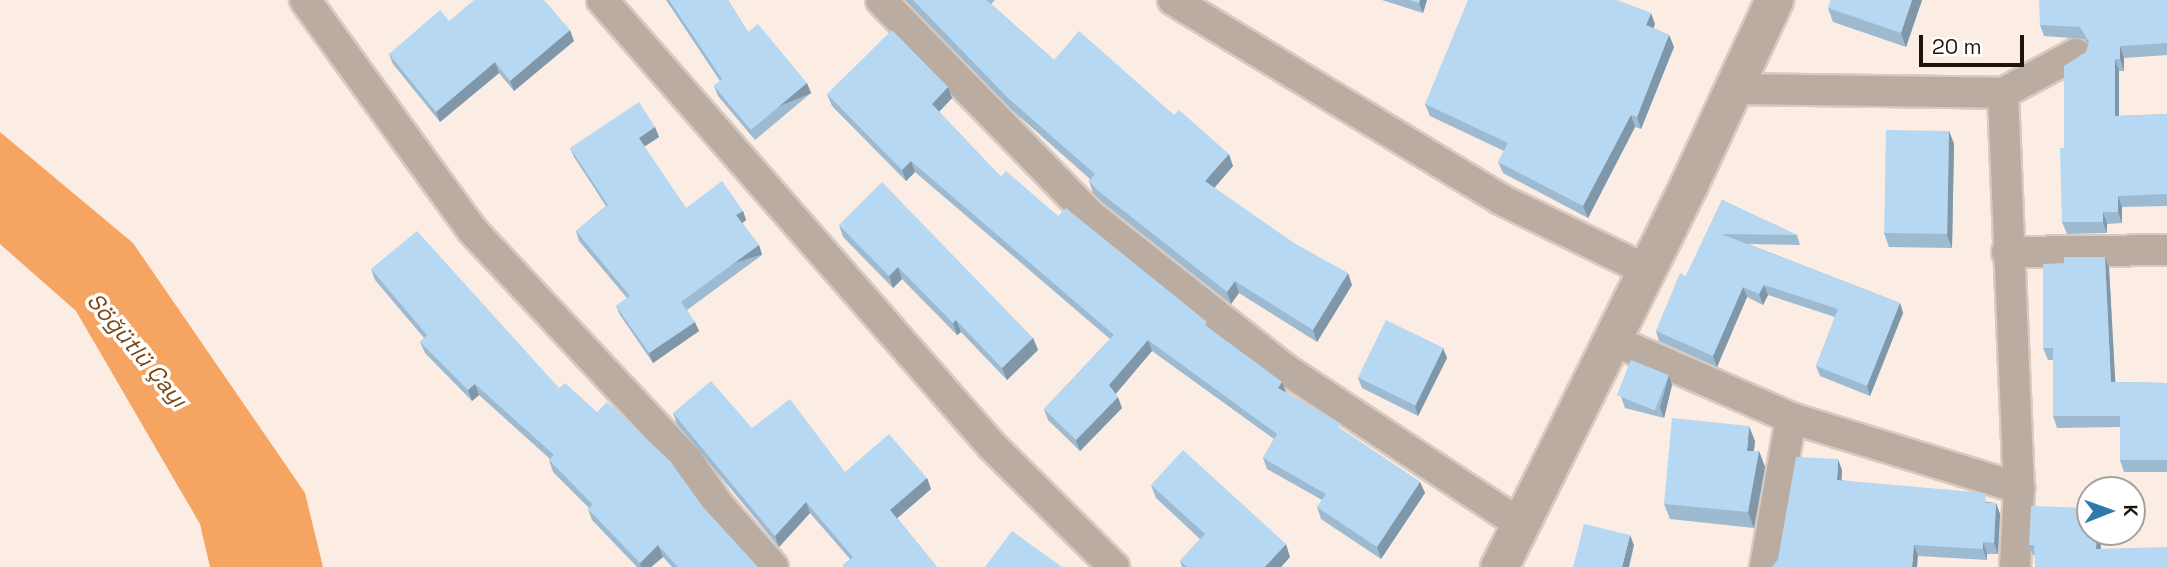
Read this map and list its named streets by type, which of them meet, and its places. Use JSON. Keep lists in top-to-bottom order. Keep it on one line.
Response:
{"water":["Söğütlü Çayı"],"scale_bar":"20 m","north":"right"}
